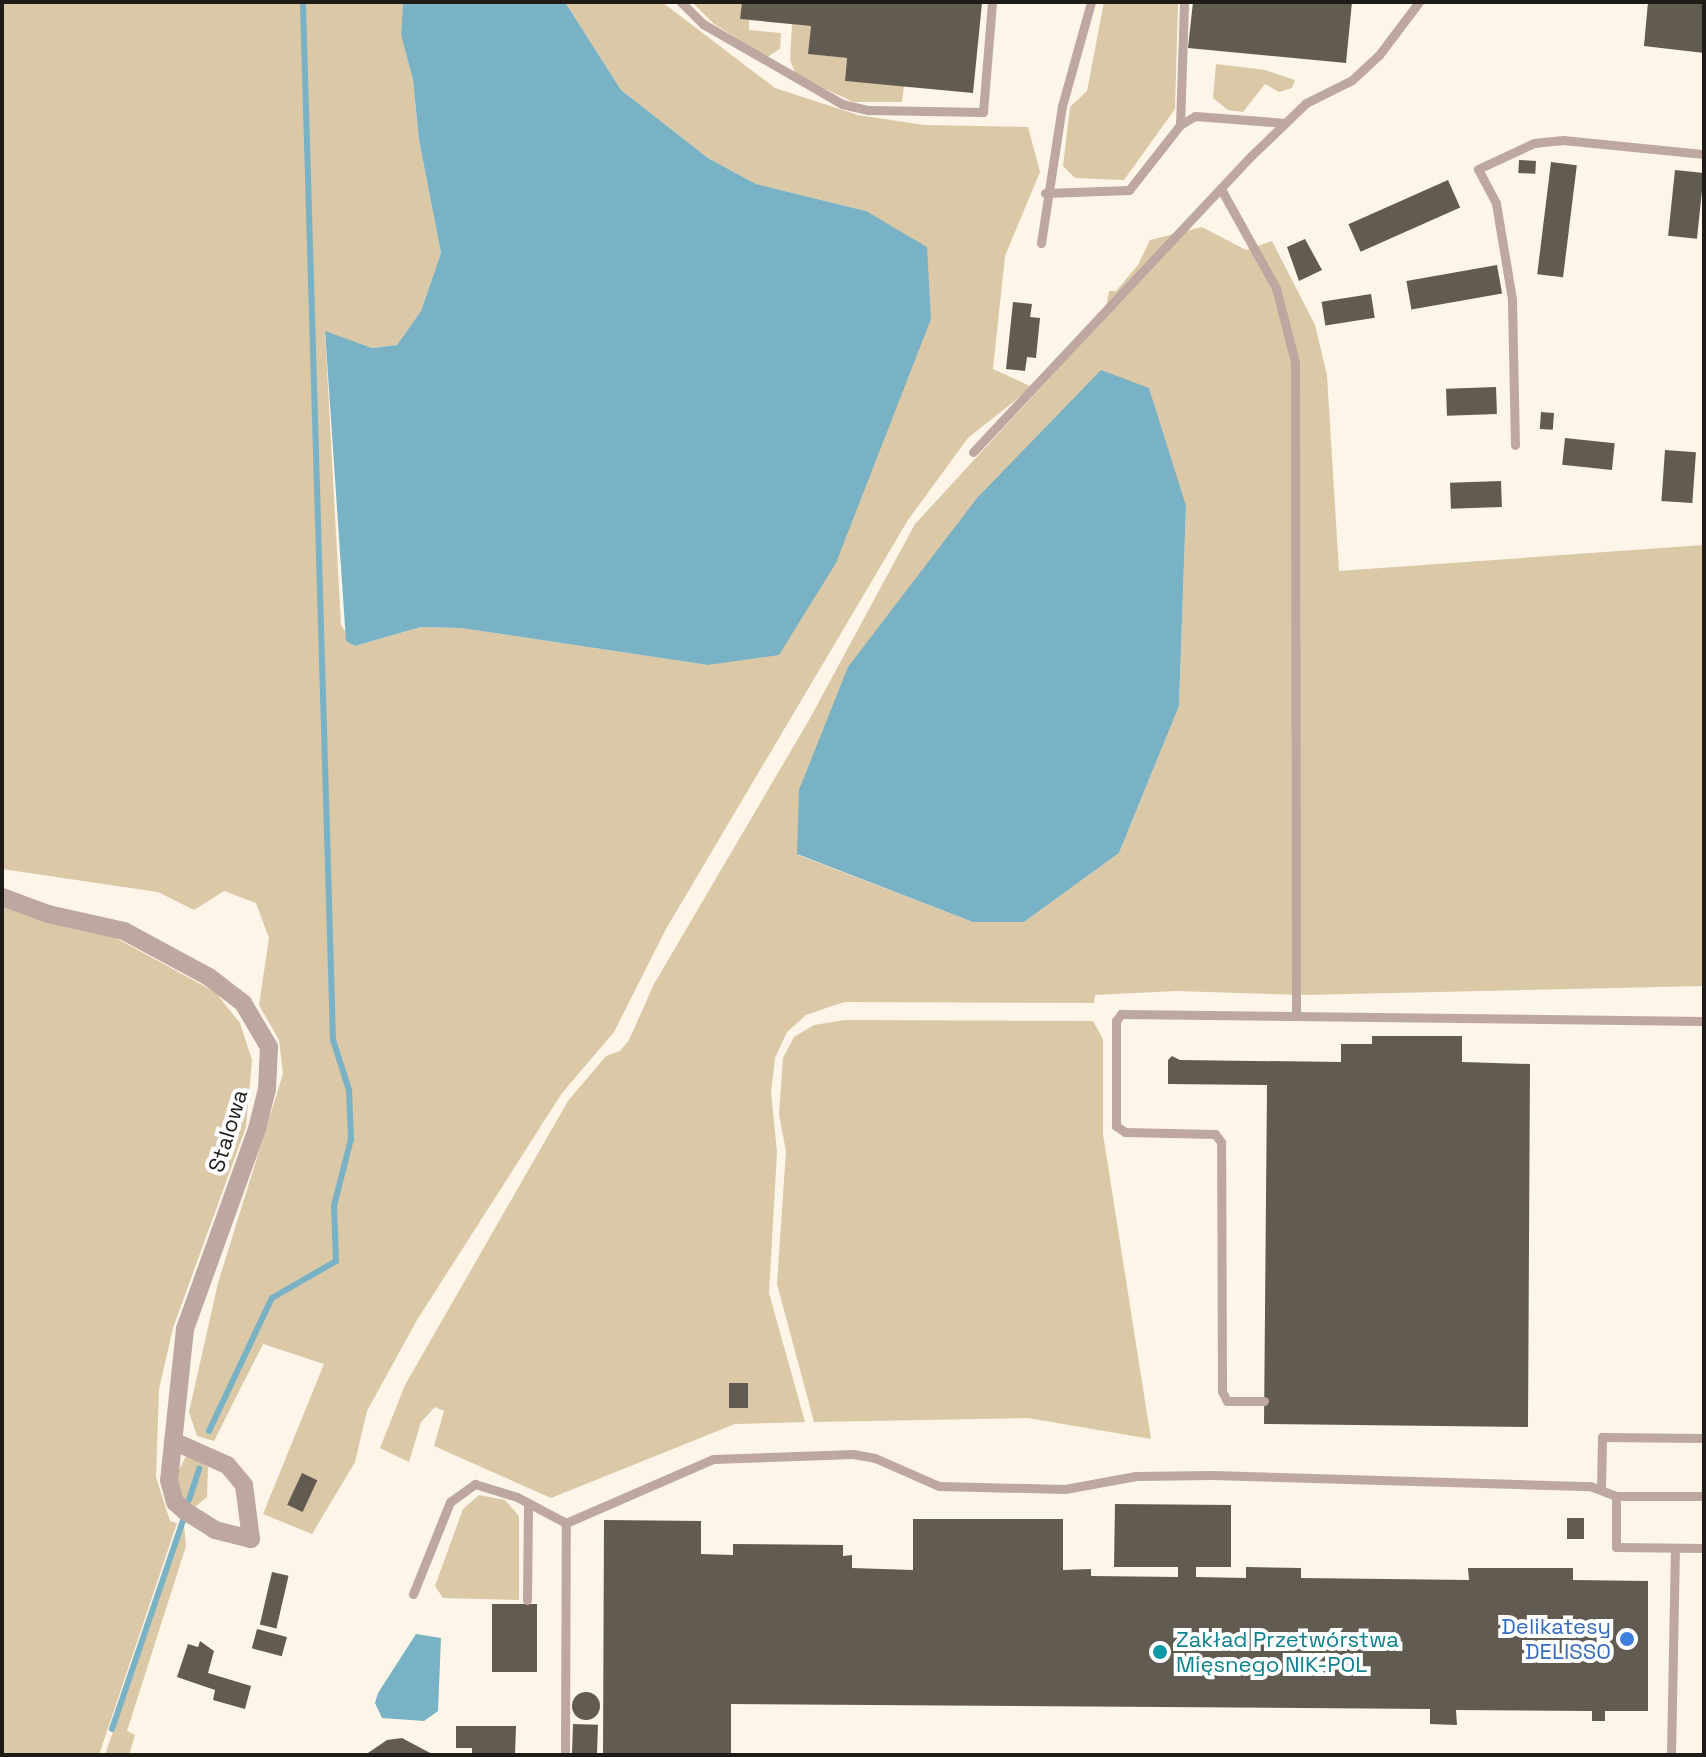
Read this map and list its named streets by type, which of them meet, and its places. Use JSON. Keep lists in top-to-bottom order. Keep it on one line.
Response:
{"streets":{"street":["Stalowa"]},"places":["Delikatesy DELISSO","Zakład Przetwórstwa Mięsnego NIK-POL"]}
